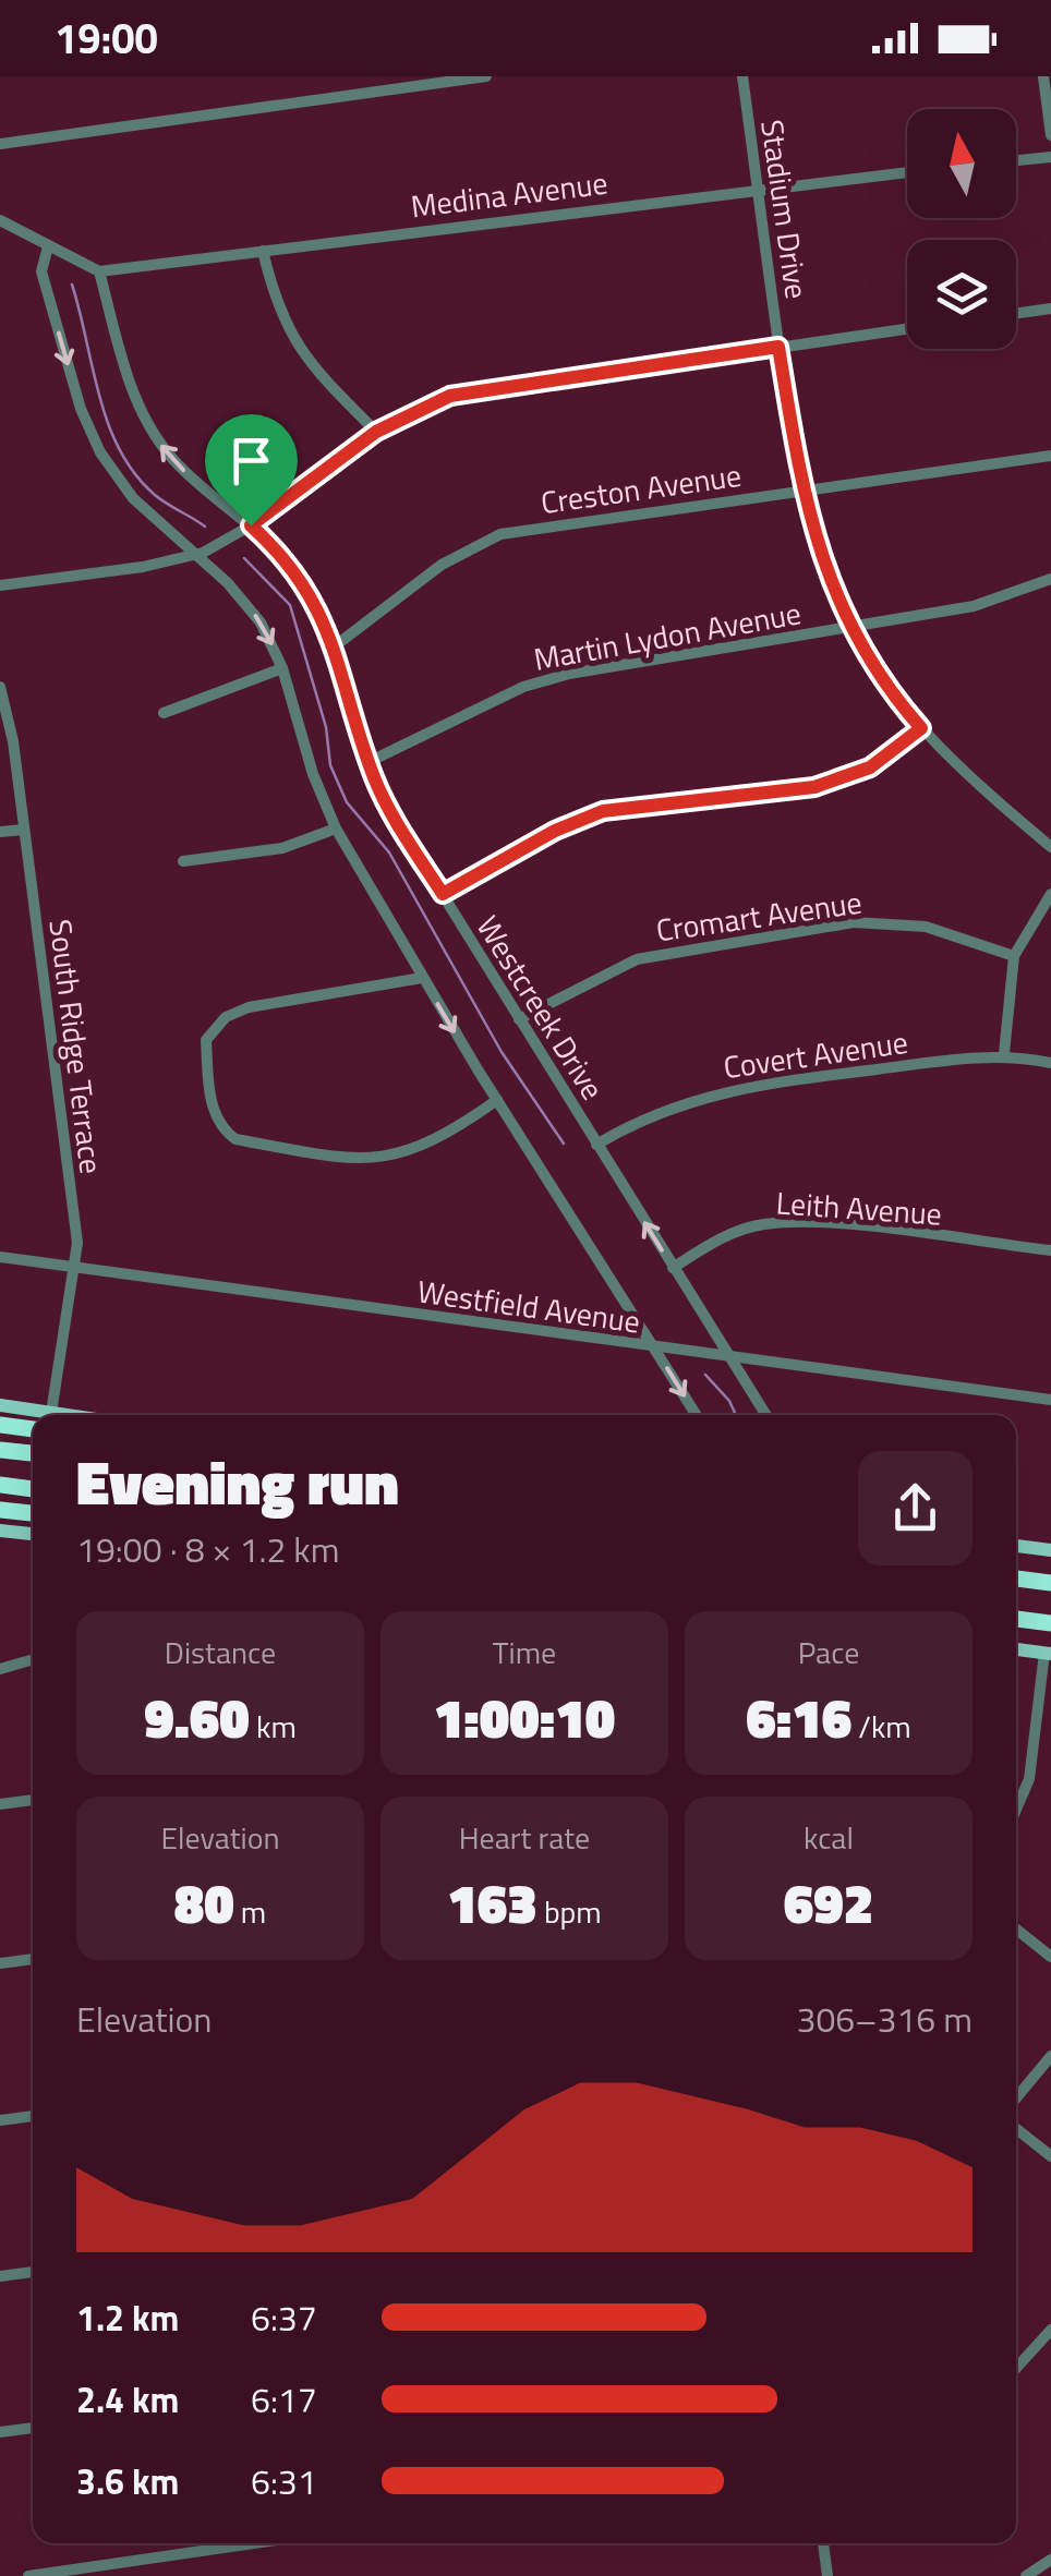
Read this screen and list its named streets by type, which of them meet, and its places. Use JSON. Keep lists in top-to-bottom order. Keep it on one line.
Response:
{"streets":{"street":["Medina Avenue","Stadium Drive","Creston Avenue","Martin Lydon Avenue","Cromart Avenue","Westcreek Drive","South Ridge Terrace","Covert Avenue","Leith Avenue","Westfield Avenue"]},"crossings":[["Medina Avenue","Stadium Drive"],["Medina Avenue","Westcreek Drive"],["Stadium Drive","Creston Avenue"],["Stadium Drive","Martin Lydon Avenue"],["Creston Avenue","Westcreek Drive"],["Martin Lydon Avenue","Westcreek Drive"],["Cromart Avenue","Westcreek Drive"],["Westcreek Drive","Covert Avenue"],["Westcreek Drive","Leith Avenue"],["Westcreek Drive","Westfield Avenue"],["South Ridge Terrace","Westfield Avenue"]],"north":"top","page":{"status":"19:00","heading":["Evening run","19:00 · 8 × 1.2 km"],"stats":[["Distance","9.60 km"],["Time","1:00:10"],["Pace","6:16 /km"],["Elevation","80 m"],["Heart rate","163 bpm"],["kcal","692"]],"chart":["Elevation","306–316 m"],"list":[{"name":"1.2 km","note":"6:37"},{"name":"2.4 km","note":"6:17"},{"name":"3.6 km","note":"6:31"}]}}
